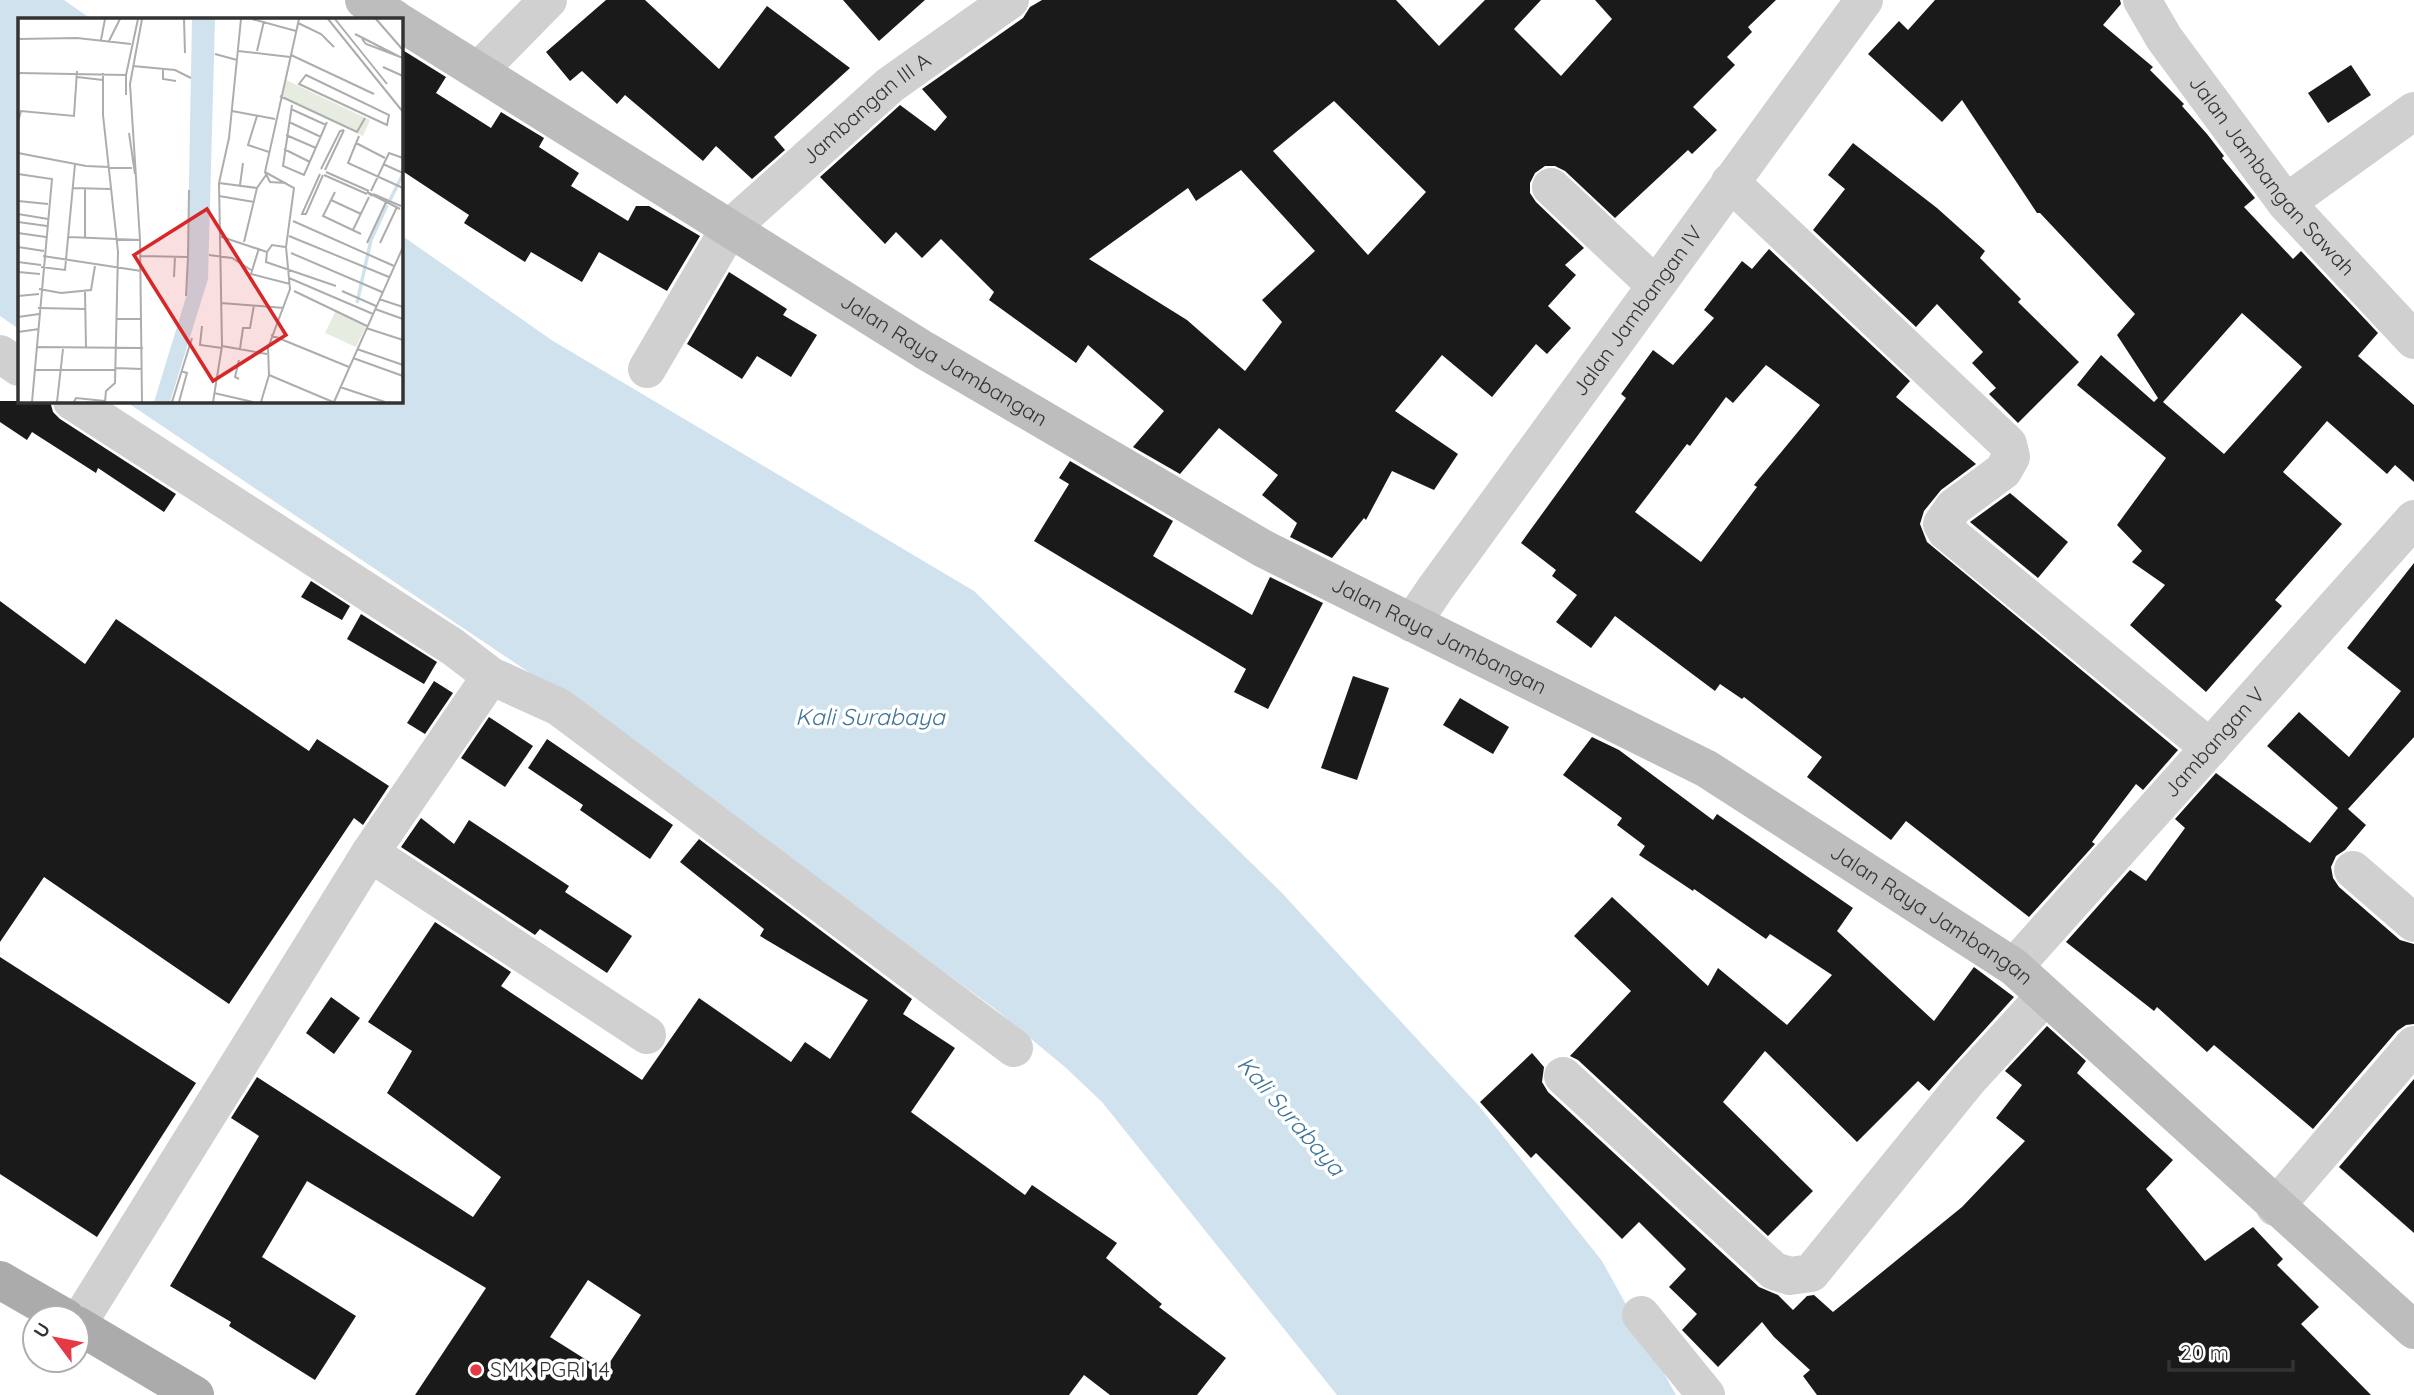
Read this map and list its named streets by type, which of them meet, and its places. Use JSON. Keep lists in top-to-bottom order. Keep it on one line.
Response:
{"streets":{"main road":["Jalan Raya Jambangan"],"street":["Jambangan III A","Jalan Jambangan Sawah","Jalan Jambangan IV","Jambangan V"]},"crossings":[["Jambangan III A","Jalan Raya Jambangan"],["Jalan Jambangan IV","Jalan Raya Jambangan"],["Jalan Raya Jambangan","Jambangan V"]],"water":["Kali Surabaya"],"places":["SMK PGRI 14"],"scale_bar":"20 m","north":"top left"}
